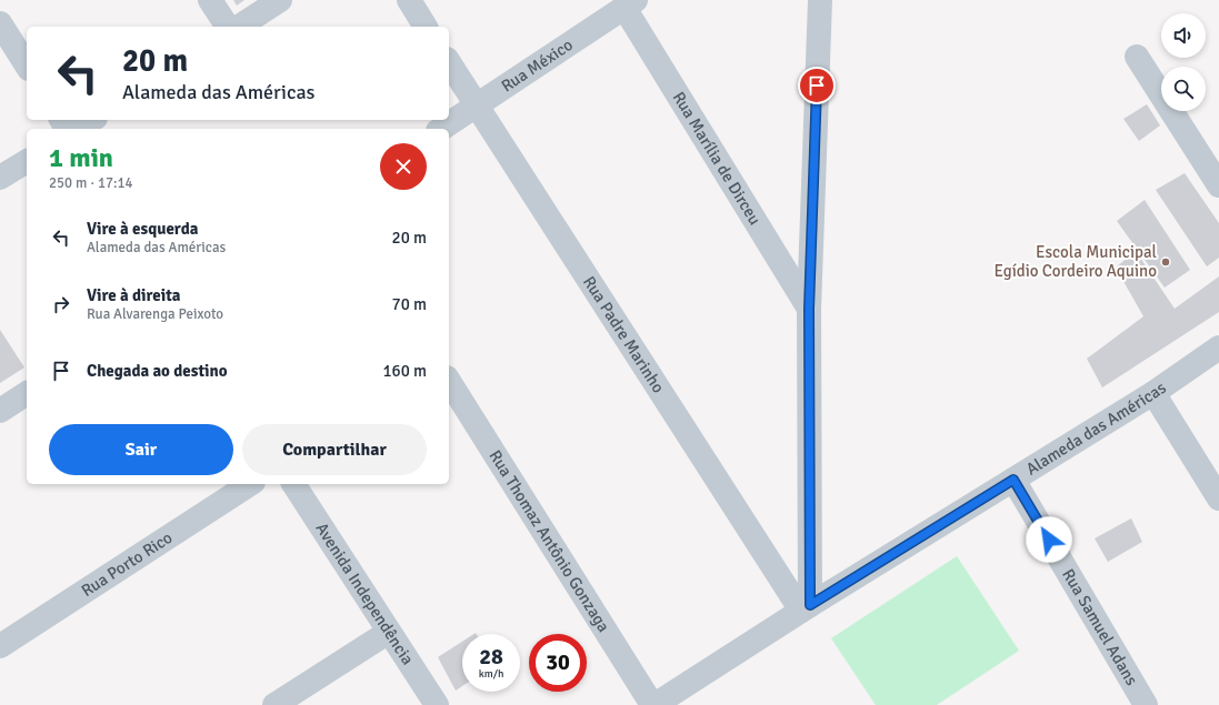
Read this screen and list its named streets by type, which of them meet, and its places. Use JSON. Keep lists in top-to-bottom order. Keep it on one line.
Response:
{"streets":{"street":["Rua México","Rua Marília de Dirceu","Rua Padre Marinho","Alameda das Américas","Rua Thomaz Antônio Gonzaga","Rua Porto Rico","Avenida Independência","Rua Samuel Adans"]},"crossings":[["Rua México","Rua Marília de Dirceu"],["Rua México","Rua Padre Marinho"],["Rua Padre Marinho","Alameda das Américas"],["Alameda das Américas","Rua Thomaz Antônio Gonzaga"],["Alameda das Américas","Rua Samuel Adans"]],"places":["Escola Municipal Egídio Cordeiro Aquino"],"page":{"turn":["20 m","Alameda das Américas"],"heading":["1 min","250 m · 17:14"],"list":[{"name":"Vire à esquerda","note":"Alameda das Américas","value":"20 m"},{"name":"Vire à direita","note":"Rua Alvarenga Peixoto","value":"70 m"},{"name":"Chegada ao destino","value":"160 m"}],"buttons":["Sair","Compartilhar"],"speed":"28 km/h","limit":"30"}}
